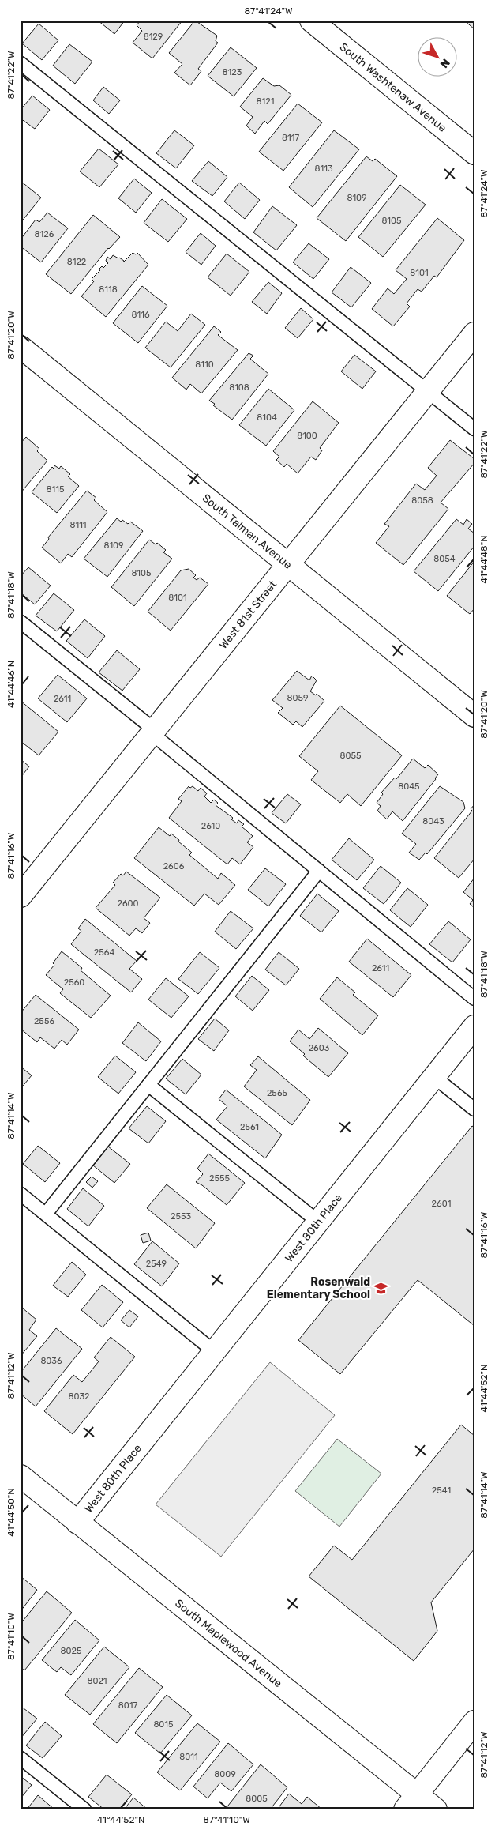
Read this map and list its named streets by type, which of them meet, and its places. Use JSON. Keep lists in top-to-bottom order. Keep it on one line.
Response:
{"streets":{"street":["South Washtenaw Avenue","South Talman Avenue","West 81st Street","West 80th Place","South Maplewood Avenue"]},"crossings":[["South Talman Avenue","West 81st Street"],["West 80th Place","South Maplewood Avenue"]],"places":{"school or university":["Rosenwald Elementary School"]},"house_numbers":["8129","8123","8121","8117","8113","8109","8105","8126","8122","8101","8118","8116","8110","8108","8104","8100","8115","8058","8111","8109","8054","8105","8101","8059","2611","8055","8045","8043","2610","2606","2600","2564","2611","2560","2556","2603","2565","2561","2555","2601","2553","2549","8036","8032","2541","8025","8021","8017","8015","8011","8009","8005"],"north":"bottom right","coordinates":["87°41'24\"W","87°41'22\"W","87°41'20\"W","41°44'48\"N","87°41'18\"W","41°44'46\"N","87°41'16\"W","87°41'14\"W","87°41'12\"W","41°44'52\"N","41°44'50\"N","87°41'10\"W"]}
